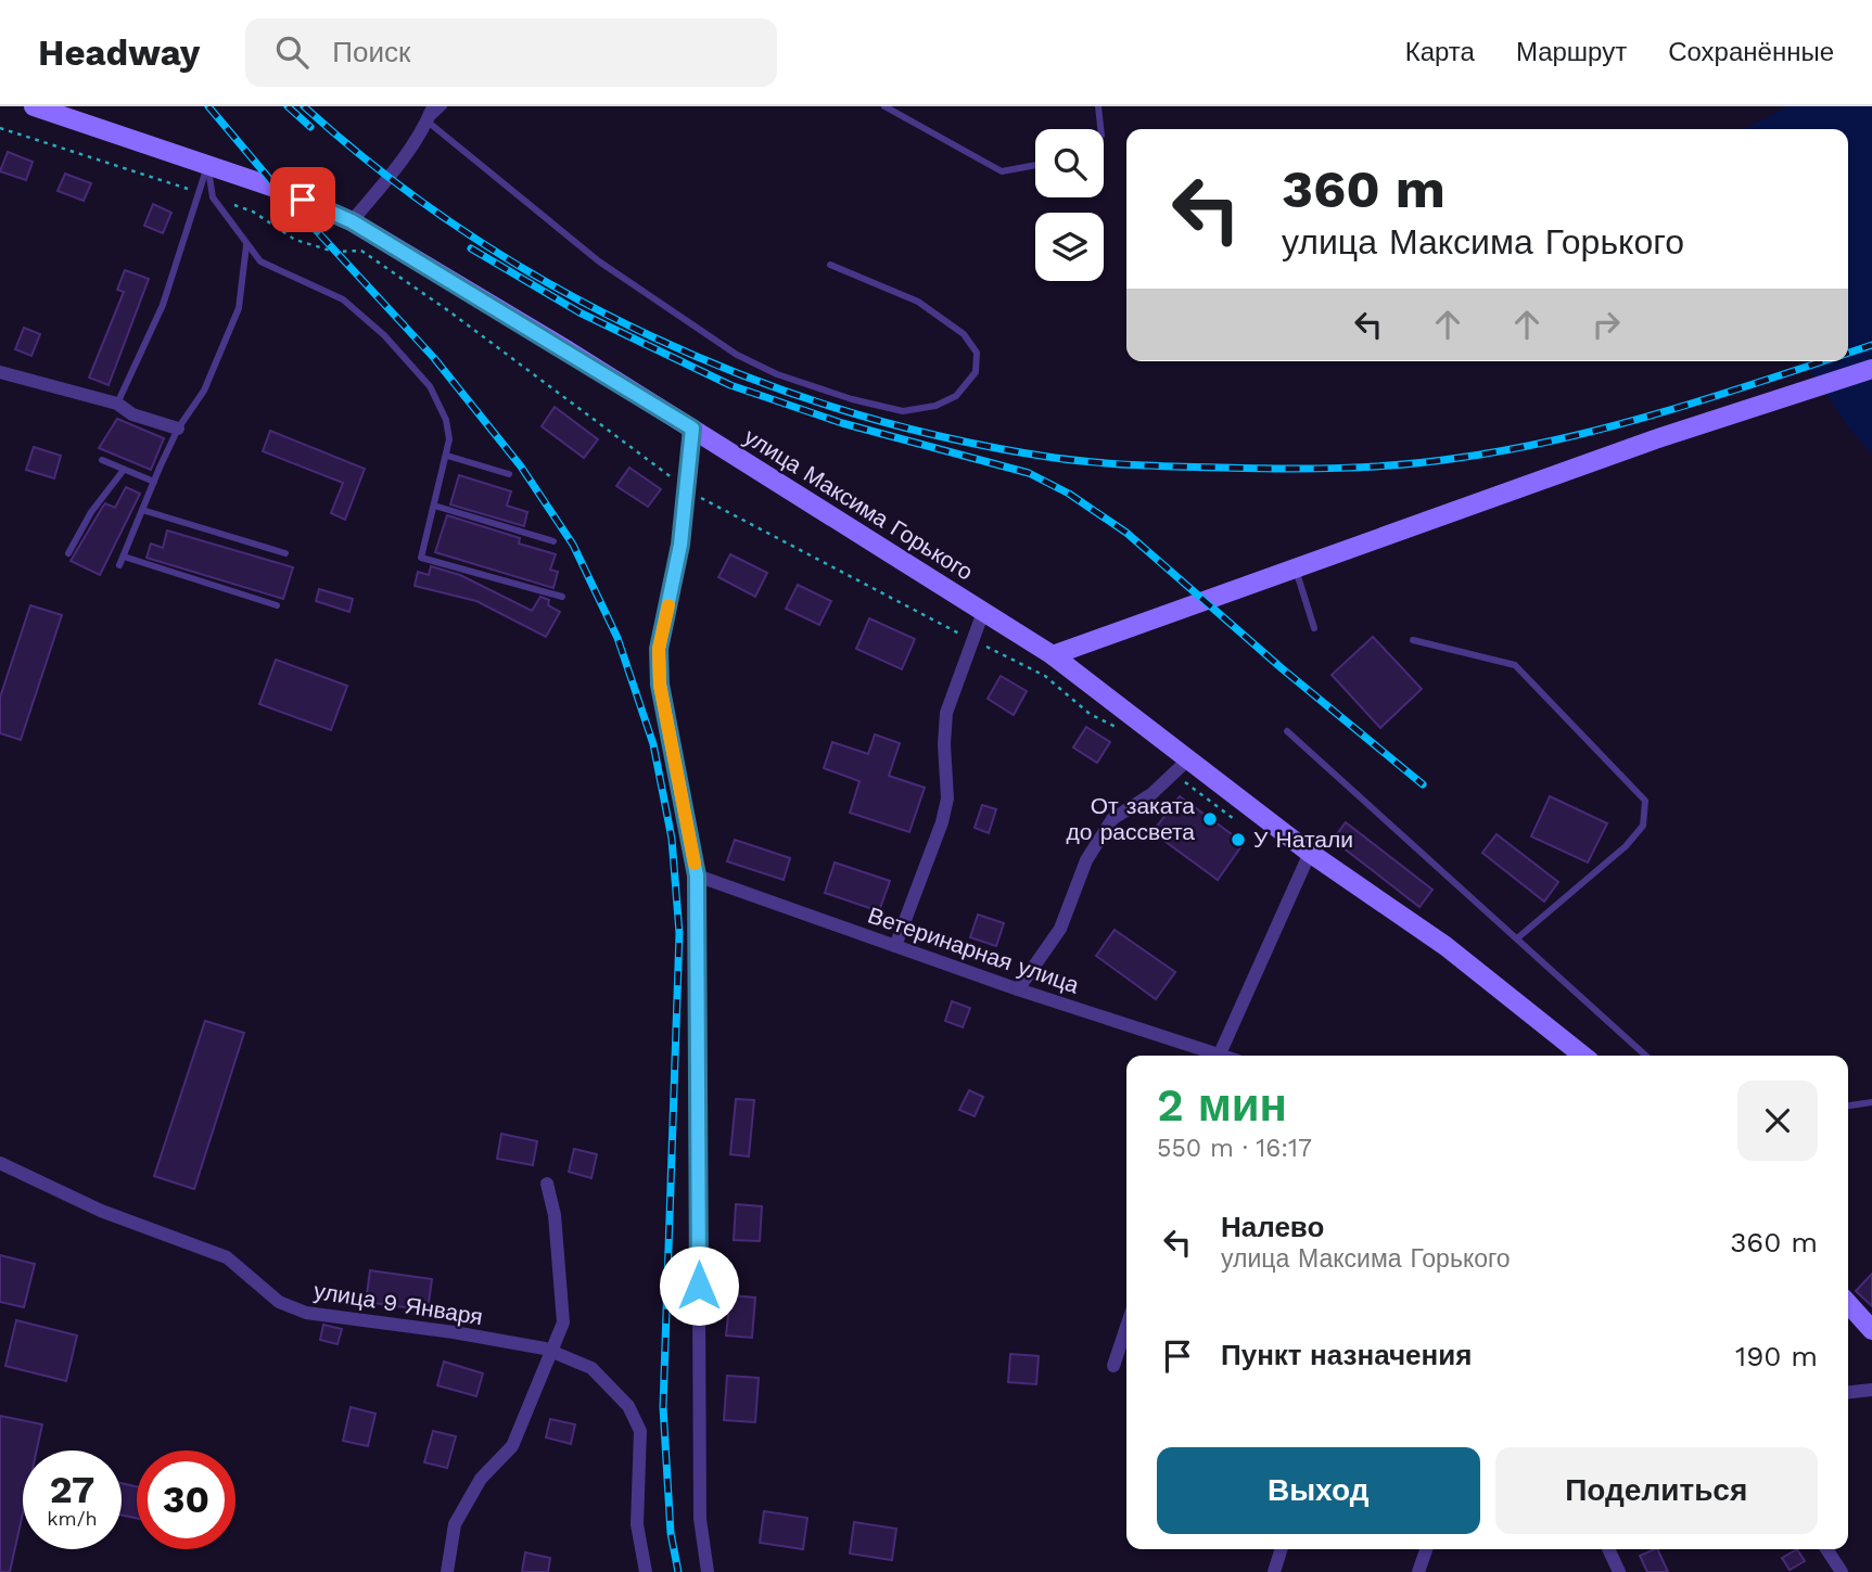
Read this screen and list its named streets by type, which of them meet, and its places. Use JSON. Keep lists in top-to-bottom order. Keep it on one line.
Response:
{"streets":{"street":["улица Максима Горького","Ветеринарная улица","улица 9 Января"]},"places":["От заката до рассвета","У Натали"],"page":{"header":"Headway","search":"Поиск","nav":["Карта","Маршрут","Сохранённые"],"turn":["360 m","улица Максима Горького"],"heading":["2 мин","550 m · 16:17"],"list":[{"name":"Налево","note":"улица Максима Горького","value":"360 m"},{"name":"Пункт назначения","value":"190 m"}],"buttons":["Выход","Поделиться"],"speed":"27 km/h","limit":"30"}}
